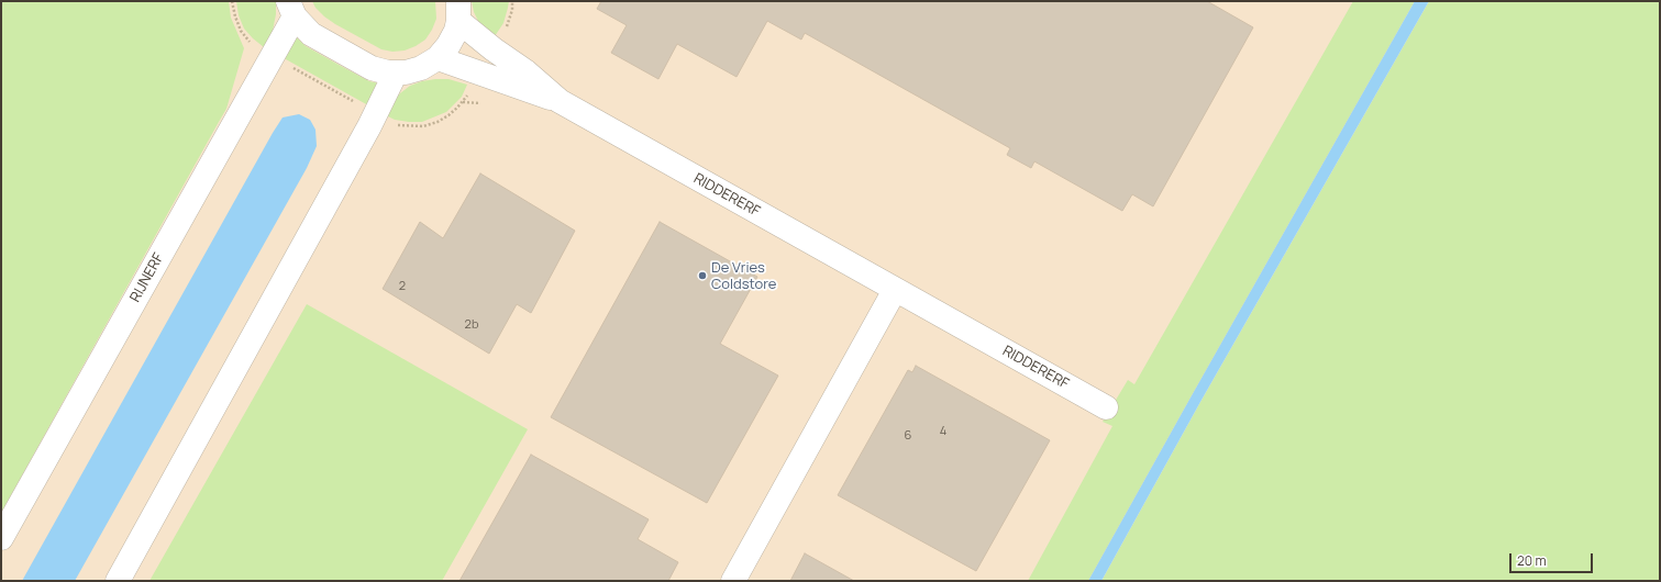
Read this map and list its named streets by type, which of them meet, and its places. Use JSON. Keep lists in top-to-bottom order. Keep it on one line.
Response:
{"streets":{"street":["RIDDERERF","RIJNERF"]},"places":["De Vries Coldstore"],"house_numbers":["2","2b","4","6"],"scale_bar":"20 m"}
